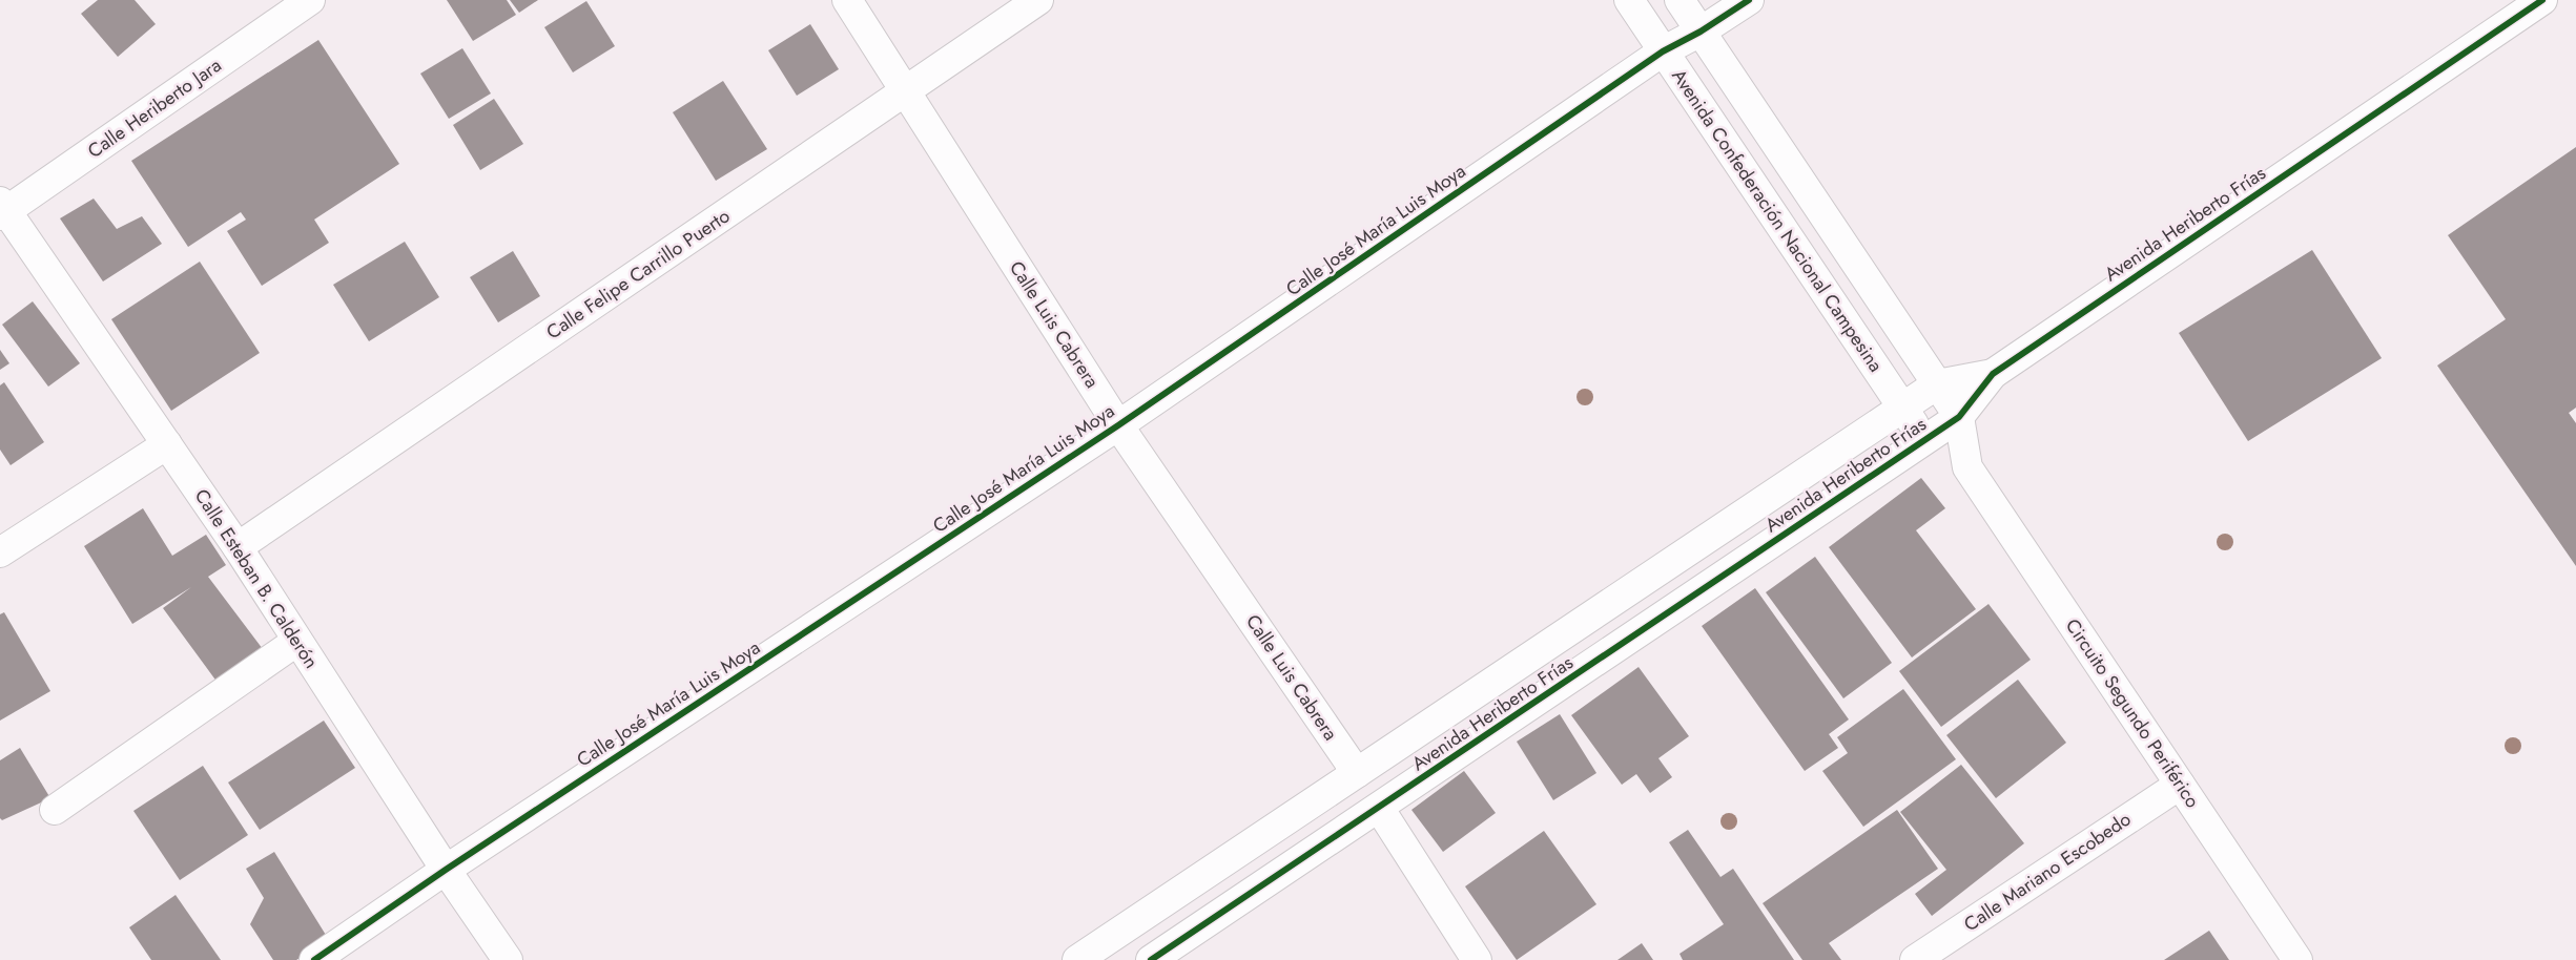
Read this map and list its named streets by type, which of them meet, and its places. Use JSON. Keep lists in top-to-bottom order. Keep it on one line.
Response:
{"streets":{"street":["Calle Heriberto Jara","Avenida Confederación Nacional Campesina","Avenida Heriberto Frías","Calle José María Luis Moya","Calle Felipe Carrillo Puerto","Calle Luis Cabrera","Calle Esteban B. Calderón","Circuito Segundo Periférico","Calle Mariano Escobedo"]},"crossings":[["Calle Heriberto Jara","Calle Esteban B. Calderón"],["Avenida Confederación Nacional Campesina","Avenida Heriberto Frías"],["Avenida Confederación Nacional Campesina","Calle José María Luis Moya"],["Avenida Confederación Nacional Campesina","Circuito Segundo Periférico"],["Avenida Heriberto Frías","Calle Luis Cabrera"],["Avenida Heriberto Frías","Circuito Segundo Periférico"],["Calle José María Luis Moya","Calle Luis Cabrera"],["Calle José María Luis Moya","Calle Esteban B. Calderón"],["Calle Felipe Carrillo Puerto","Calle Luis Cabrera"],["Calle Felipe Carrillo Puerto","Calle Esteban B. Calderón"],["Circuito Segundo Periférico","Calle Mariano Escobedo"]]}
